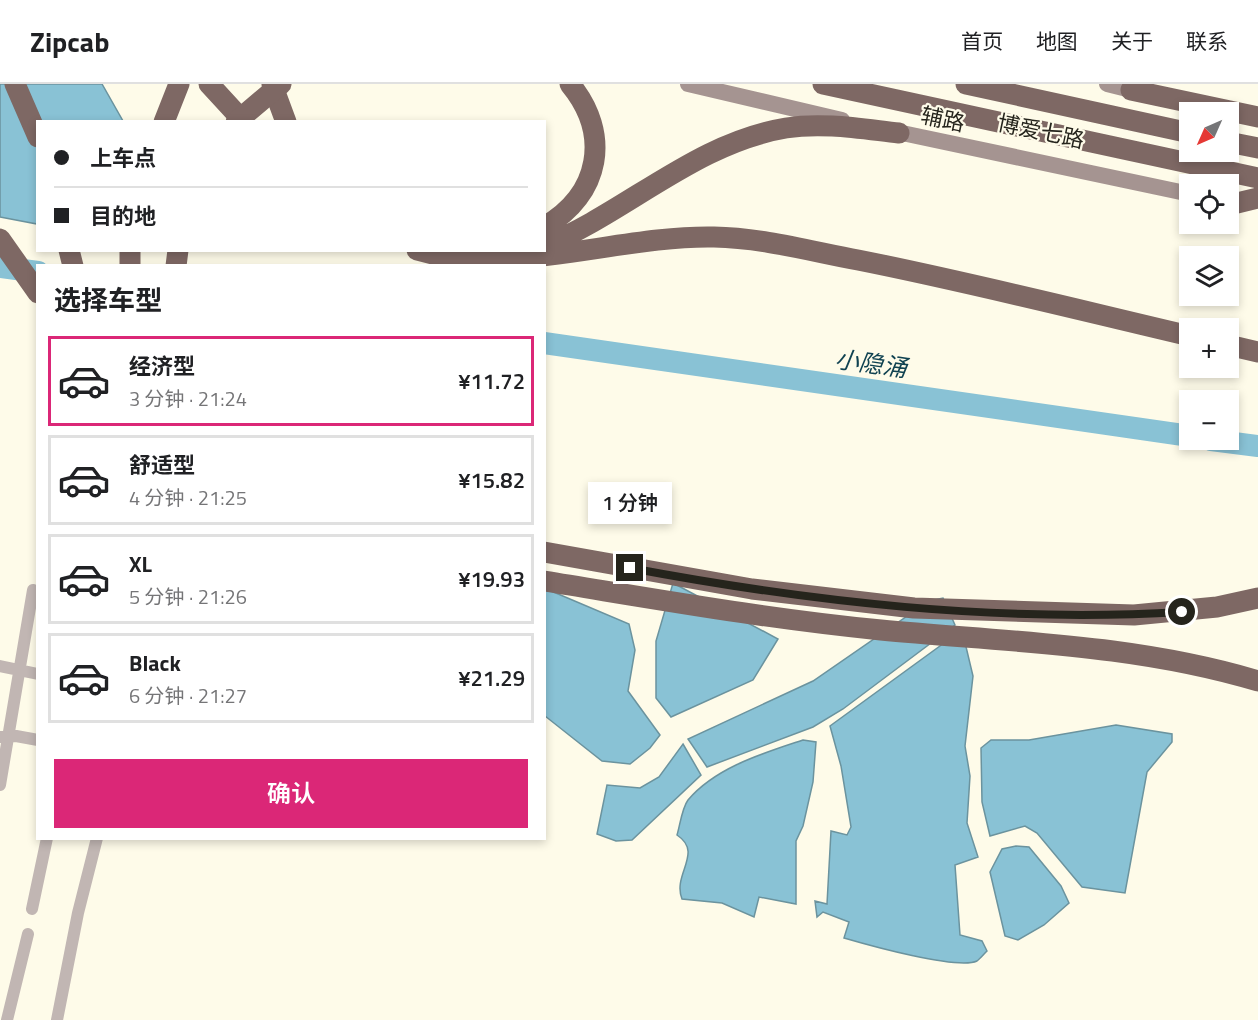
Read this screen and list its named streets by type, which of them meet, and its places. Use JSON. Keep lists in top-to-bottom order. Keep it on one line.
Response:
{"streets":{"highway":["博爱七路"],"street":["辅路"]},"water":["小隐涌"],"north":"bottom left","page":{"header":"Zipcab","nav":["首页","地图","关于","联系"],"map_buttons":["+","−"],"banner":["上车点","目的地"],"heading":"选择车型","list":[{"name":"经济型","note":"3 分钟 · 21:24","value":"¥11.72"},{"name":"舒适型","note":"4 分钟 · 21:25","value":"¥15.82"},{"name":"XL","note":"5 分钟 · 21:26","value":"¥19.93"},{"name":"Black","note":"6 分钟 · 21:27","value":"¥21.29"}],"bubble":"1 分钟","buttons":"确认"}}
